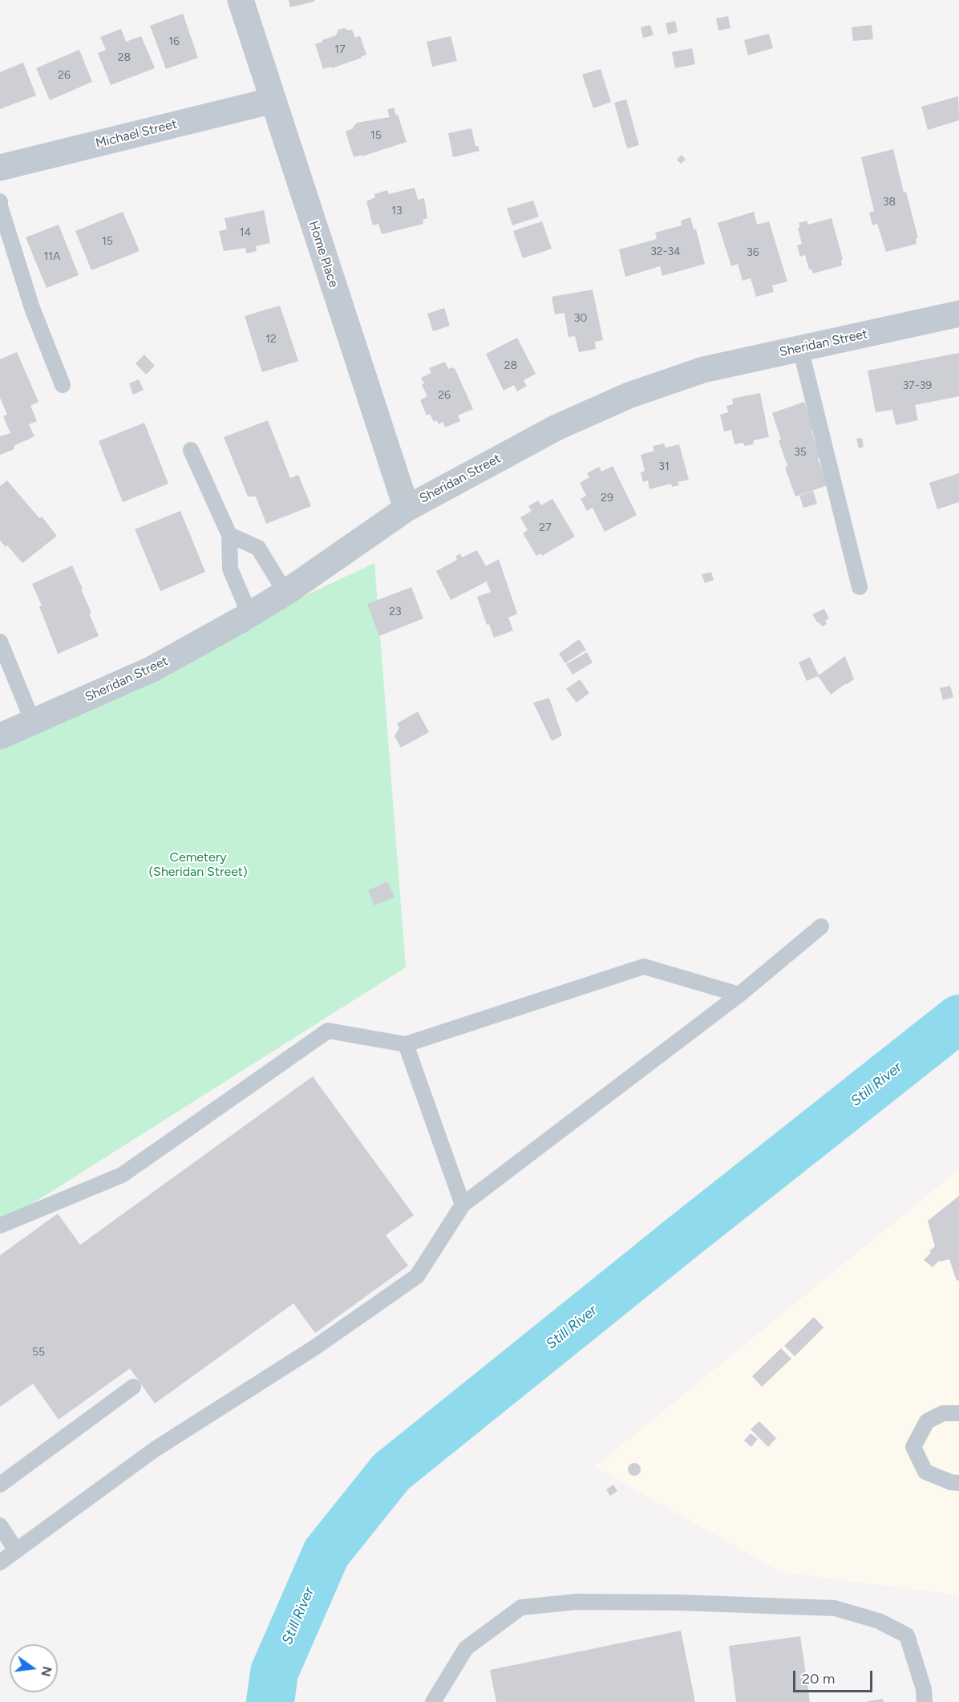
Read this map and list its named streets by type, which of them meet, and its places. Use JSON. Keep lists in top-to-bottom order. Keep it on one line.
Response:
{"streets":{"street":["Michael Street","Home Place","Sheridan Street"]},"crossings":[["Michael Street","Home Place"],["Home Place","Sheridan Street"]],"water":["Still River"],"parks":["Cemetery (Sheridan Street)"],"house_numbers":["16","17","28","26","15","38","13","14","15","32-34","36","11A","30","12","28","37-39","26","35","31","29","27","23","55"],"scale_bar":"20 m","north":"right"}
